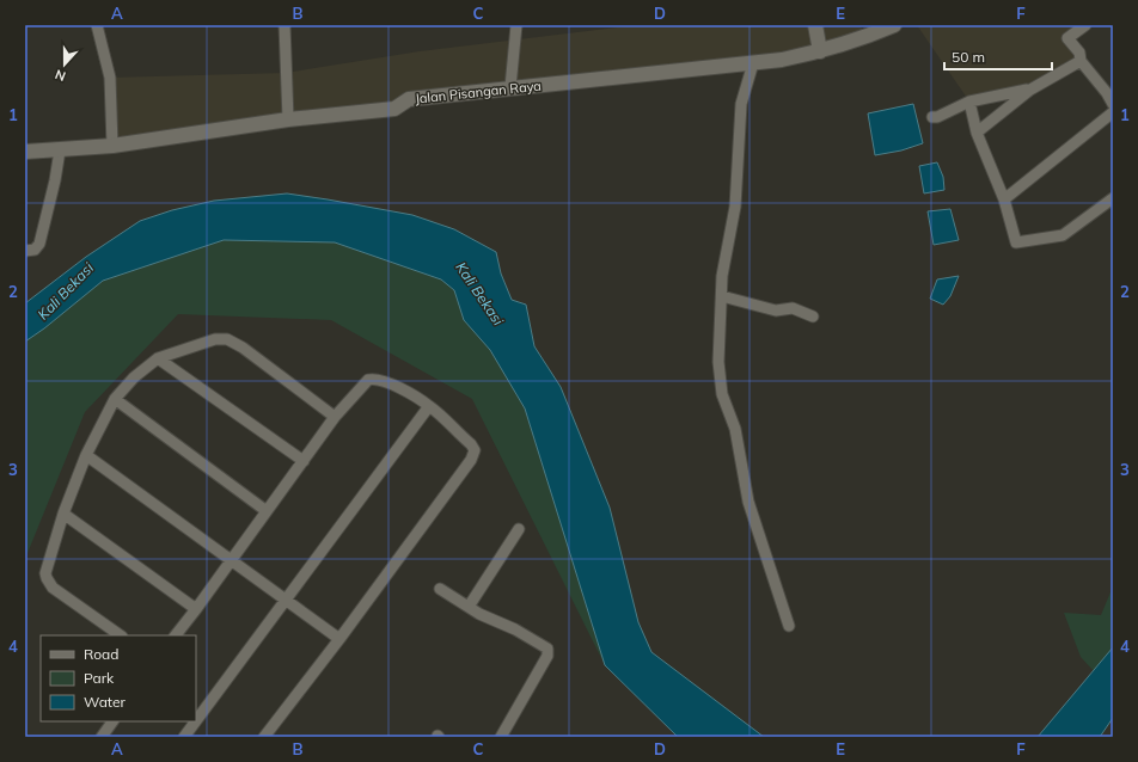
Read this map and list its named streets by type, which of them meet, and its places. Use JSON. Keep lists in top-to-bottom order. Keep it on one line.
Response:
{"streets":{"street":["Jalan Pisangan Raya"]},"water":["Kali Bekasi"],"legend":["Road","Park","Water"],"scale_bar":"50 m","north":"bottom","grid":{"columns":["A","B","C","D","E","F"],"rows":["1","2","3","4"]}}
